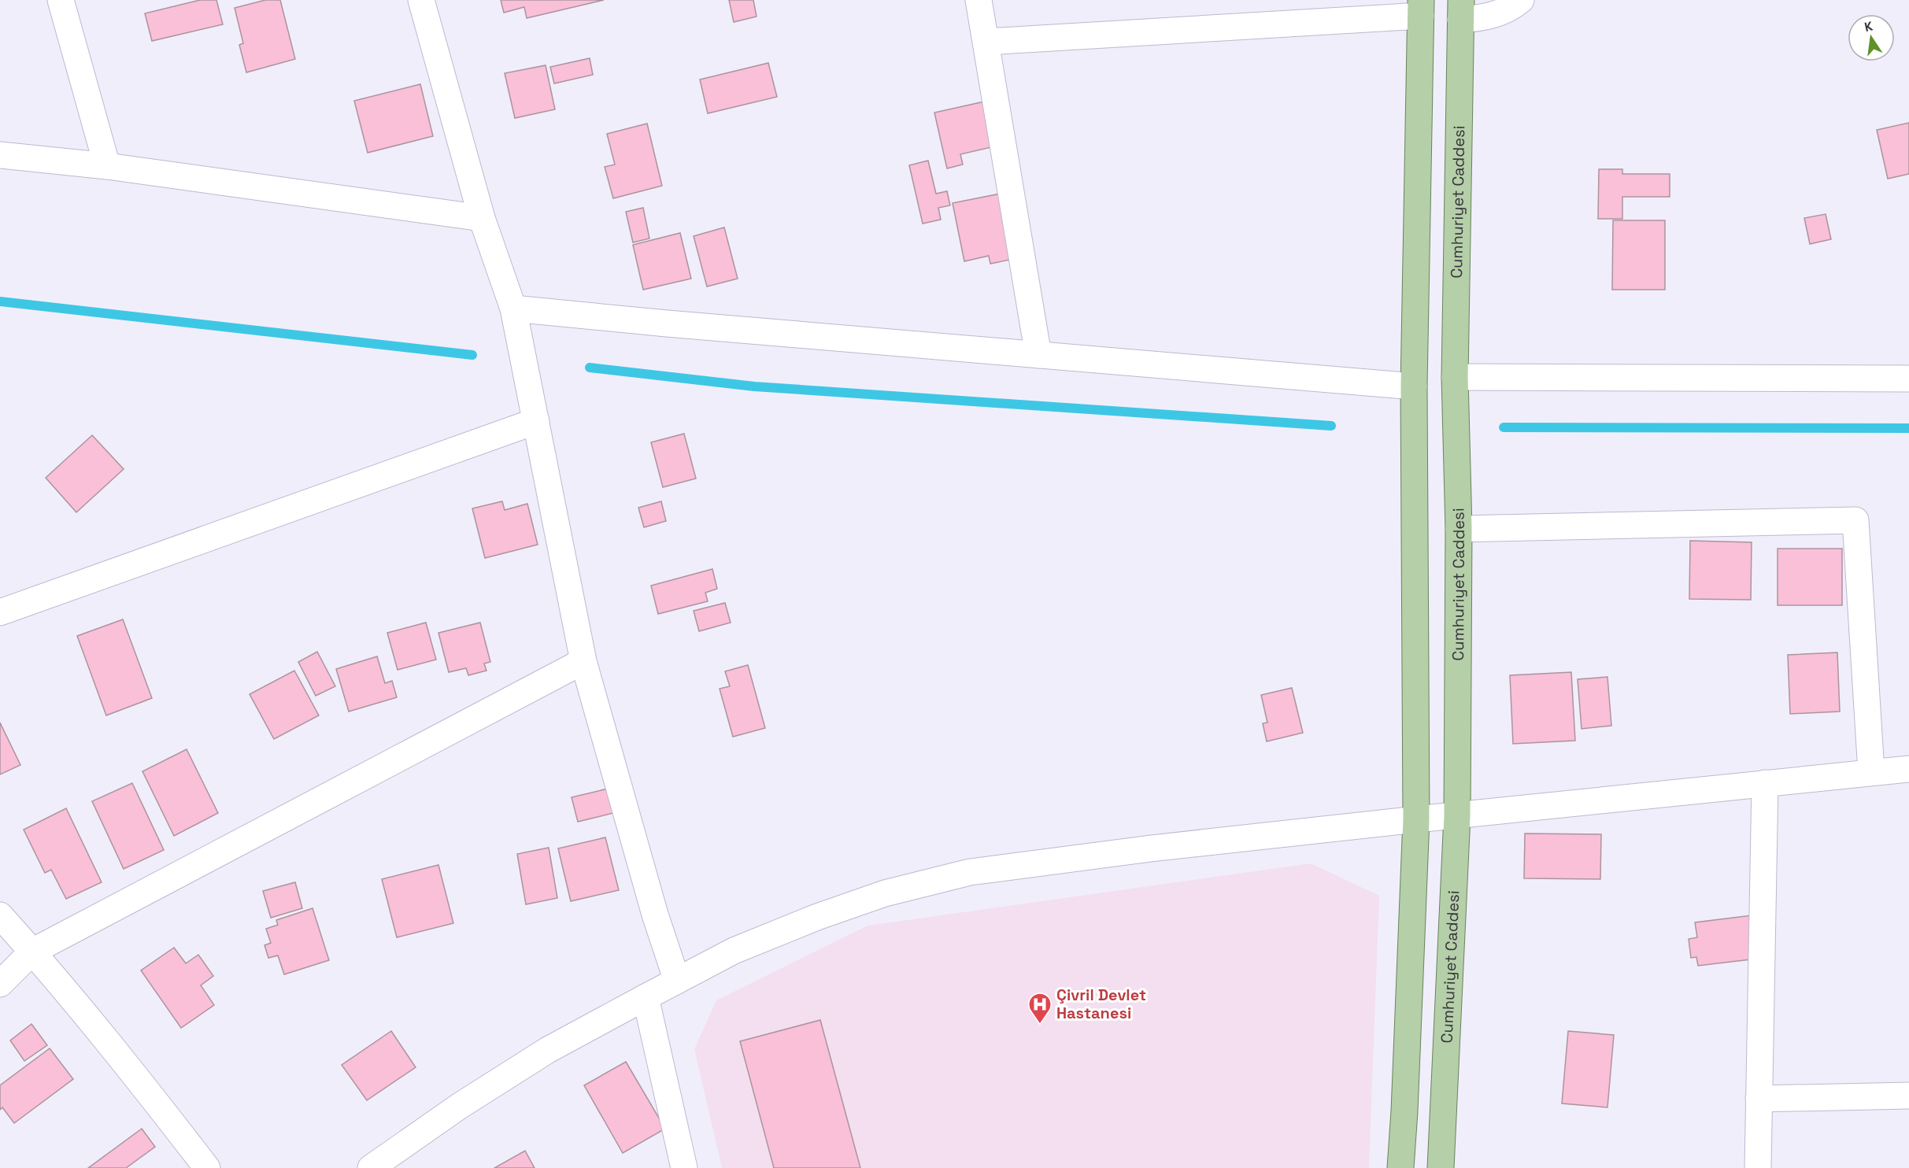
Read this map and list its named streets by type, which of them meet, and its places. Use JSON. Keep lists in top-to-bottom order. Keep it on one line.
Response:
{"streets":{"main road":["Cumhuriyet Caddesi"]},"places":{"hospital":["Çivril Devlet Hastanesi"]},"north":"top"}
